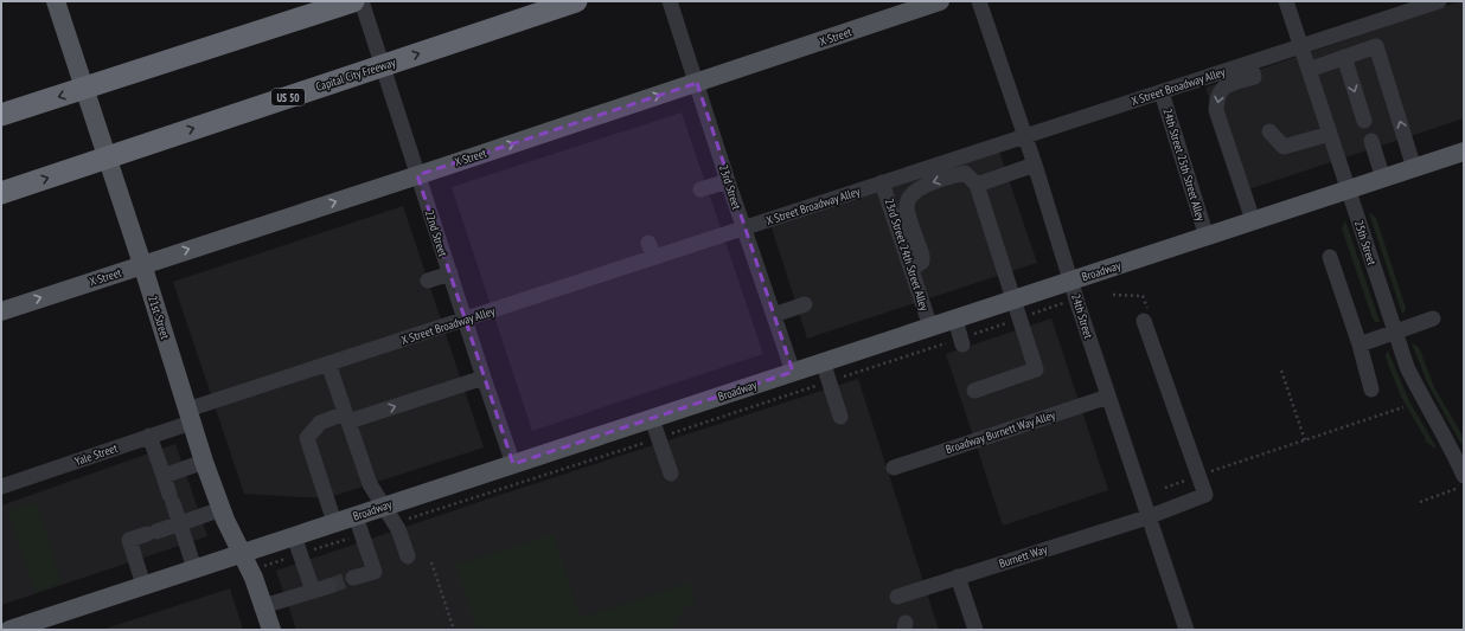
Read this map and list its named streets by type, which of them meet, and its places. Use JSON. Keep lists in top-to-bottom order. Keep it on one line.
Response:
{"streets":{"highway":["Capital City Freeway","US 50"],"main road":["X Street","Broadway","21st Street"],"street":["X Street Broadway Alley","24th Street 25th Street Alley","23rd Street","22nd Street","25th Street","23rd Street 24th Street Alley","24th Street","Broadway Burnett Way Alley","Yale Street","Burnett Way"]},"crossings":[["X Street","23rd Street"],["X Street","22nd Street"],["X Street","21st Street"],["X Street Broadway Alley","24th Street 25th Street Alley"],["X Street Broadway Alley","23rd Street"],["X Street Broadway Alley","22nd Street"],["X Street Broadway Alley","25th Street"],["X Street Broadway Alley","23rd Street 24th Street Alley"],["X Street Broadway Alley","24th Street"],["X Street Broadway Alley","21st Street"],["X Street Broadway Alley","Yale Street"],["24th Street 25th Street Alley","Broadway"],["23rd Street","Broadway"],["22nd Street","Broadway"],["25th Street","Broadway"],["23rd Street 24th Street Alley","Broadway"],["Broadway","24th Street"],["Broadway","21st Street"],["24th Street","Broadway Burnett Way Alley"],["24th Street","Burnett Way"],["21st Street","Yale Street"]],"one_way":["X Street"]}
